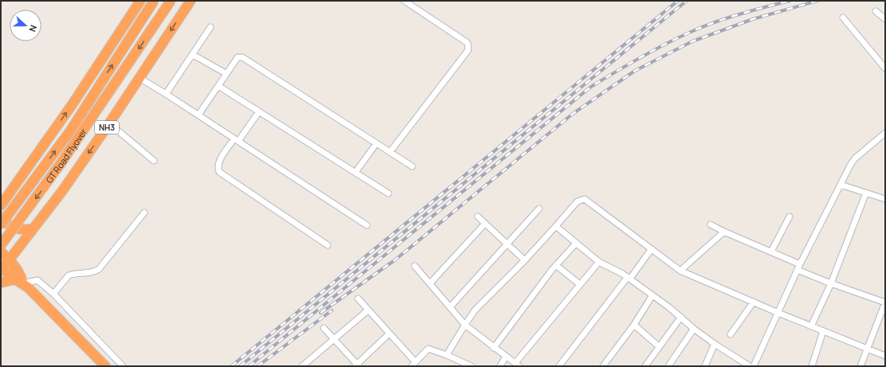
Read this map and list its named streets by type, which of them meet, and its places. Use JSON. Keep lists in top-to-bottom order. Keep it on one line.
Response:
{"streets":{"highway":["NH3","GT Road Flyover"]},"north":"right"}
